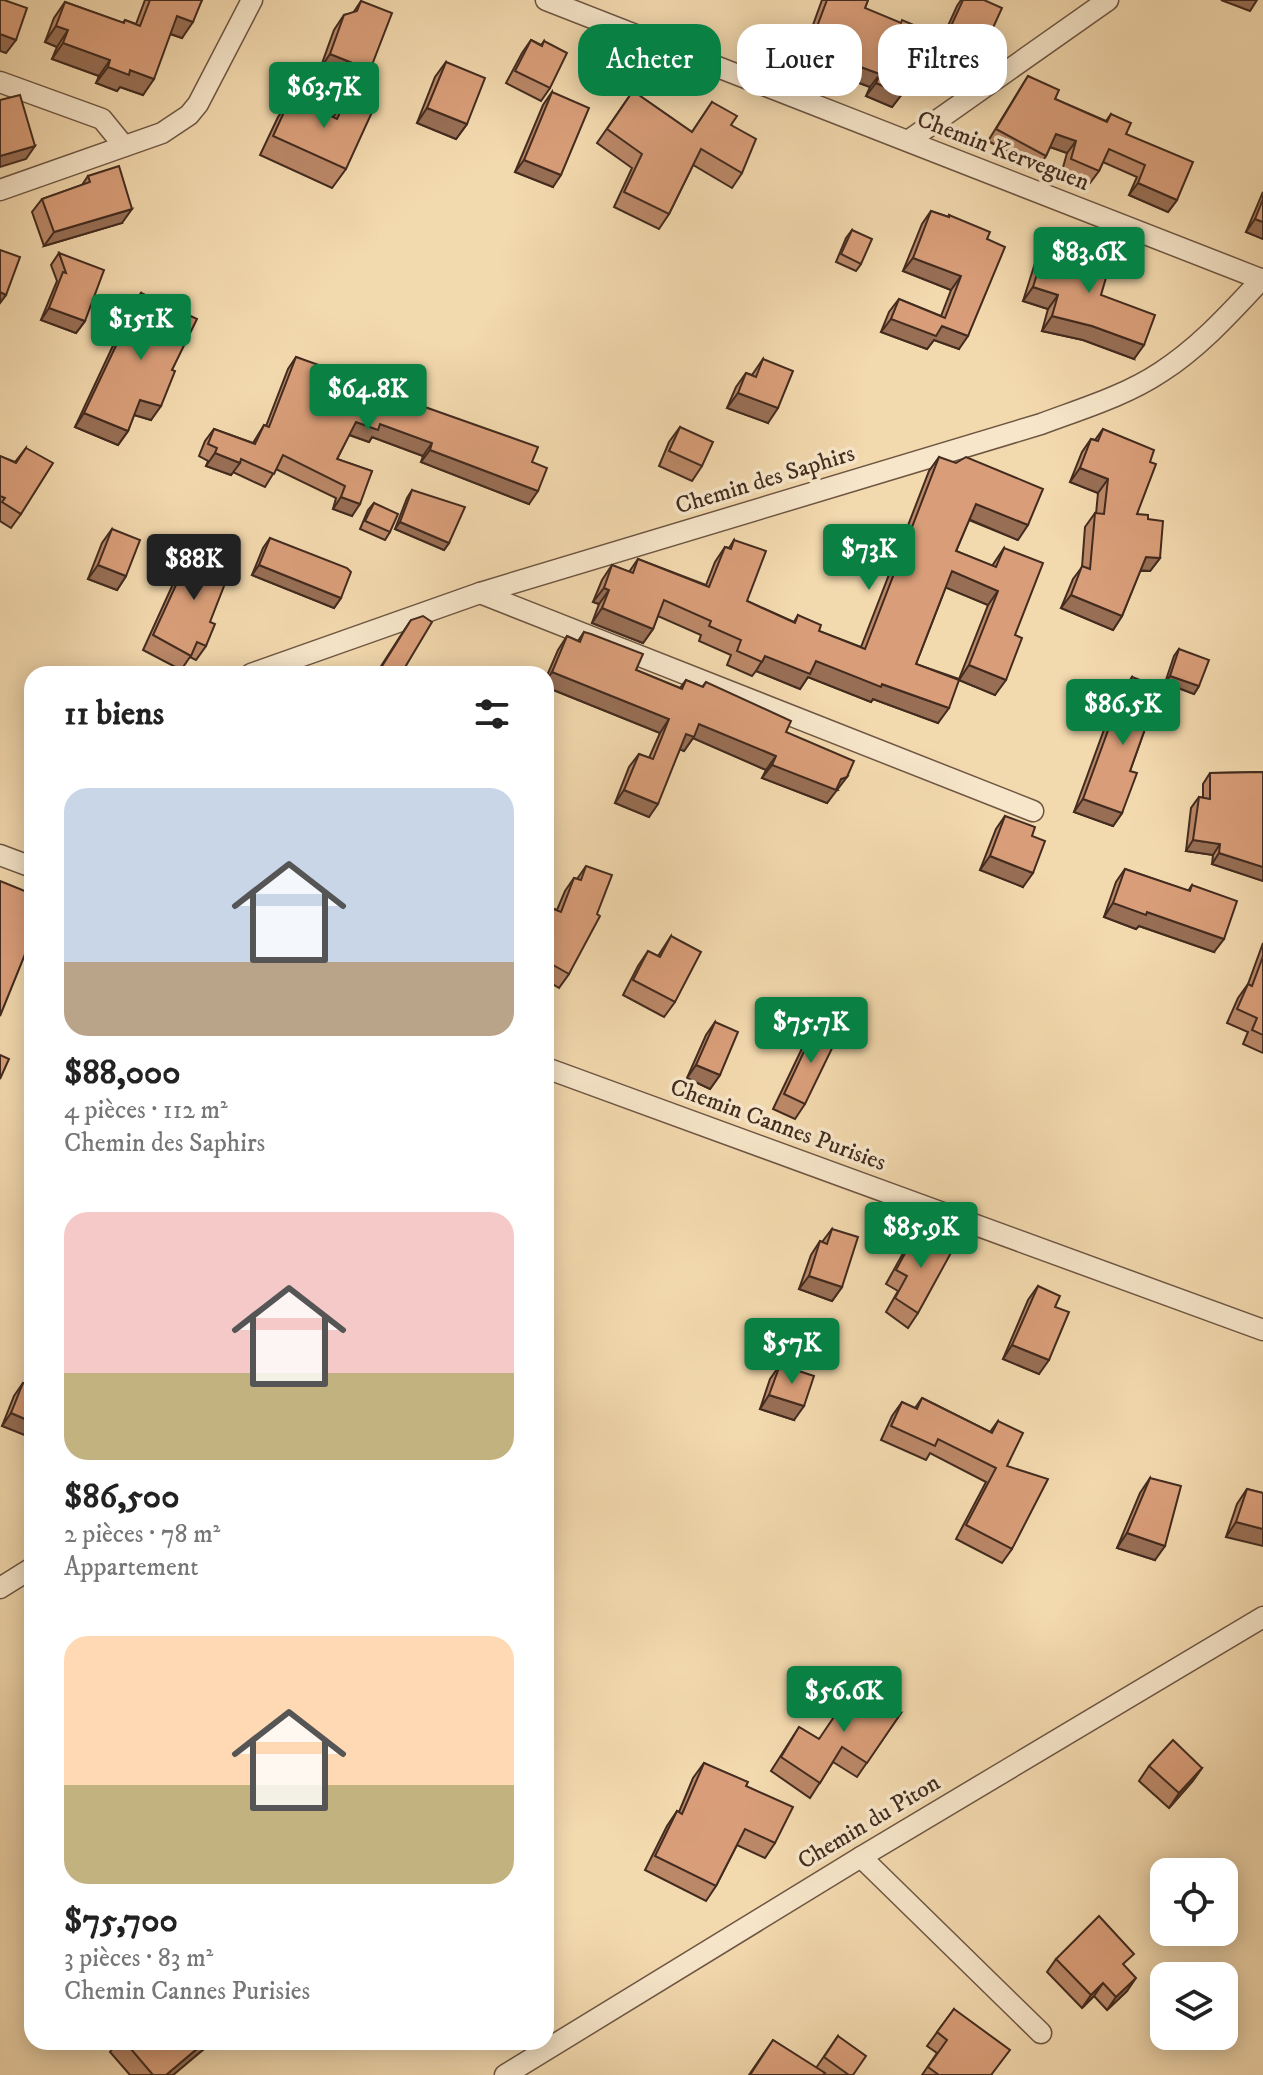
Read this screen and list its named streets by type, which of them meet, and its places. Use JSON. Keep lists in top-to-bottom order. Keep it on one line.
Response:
{"streets":{"street":["Chemin Kerveguen","Chemin des Saphirs","Chemin Cannes Purisies","Chemin du Piton"]},"crossings":[["Chemin Kerveguen","Chemin des Saphirs"]],"page":{"chip":["Acheter","Louer","Filtres"],"price":["$63.7K","$83.6K","$151K","$64.8K","$73K","$88K","$86.5K","$75.7K","$85.9K","$57K","$56.6K"],"heading":"11 biens","list":[{"name":"$88,000","note":"4 pièces · 112 m² · Chemin des Saphirs"},{"name":"$86,500","note":"2 pièces · 78 m² · Appartement"},{"name":"$75,700","note":"3 pièces · 83 m² · Chemin Cannes Purisies"}]}}
